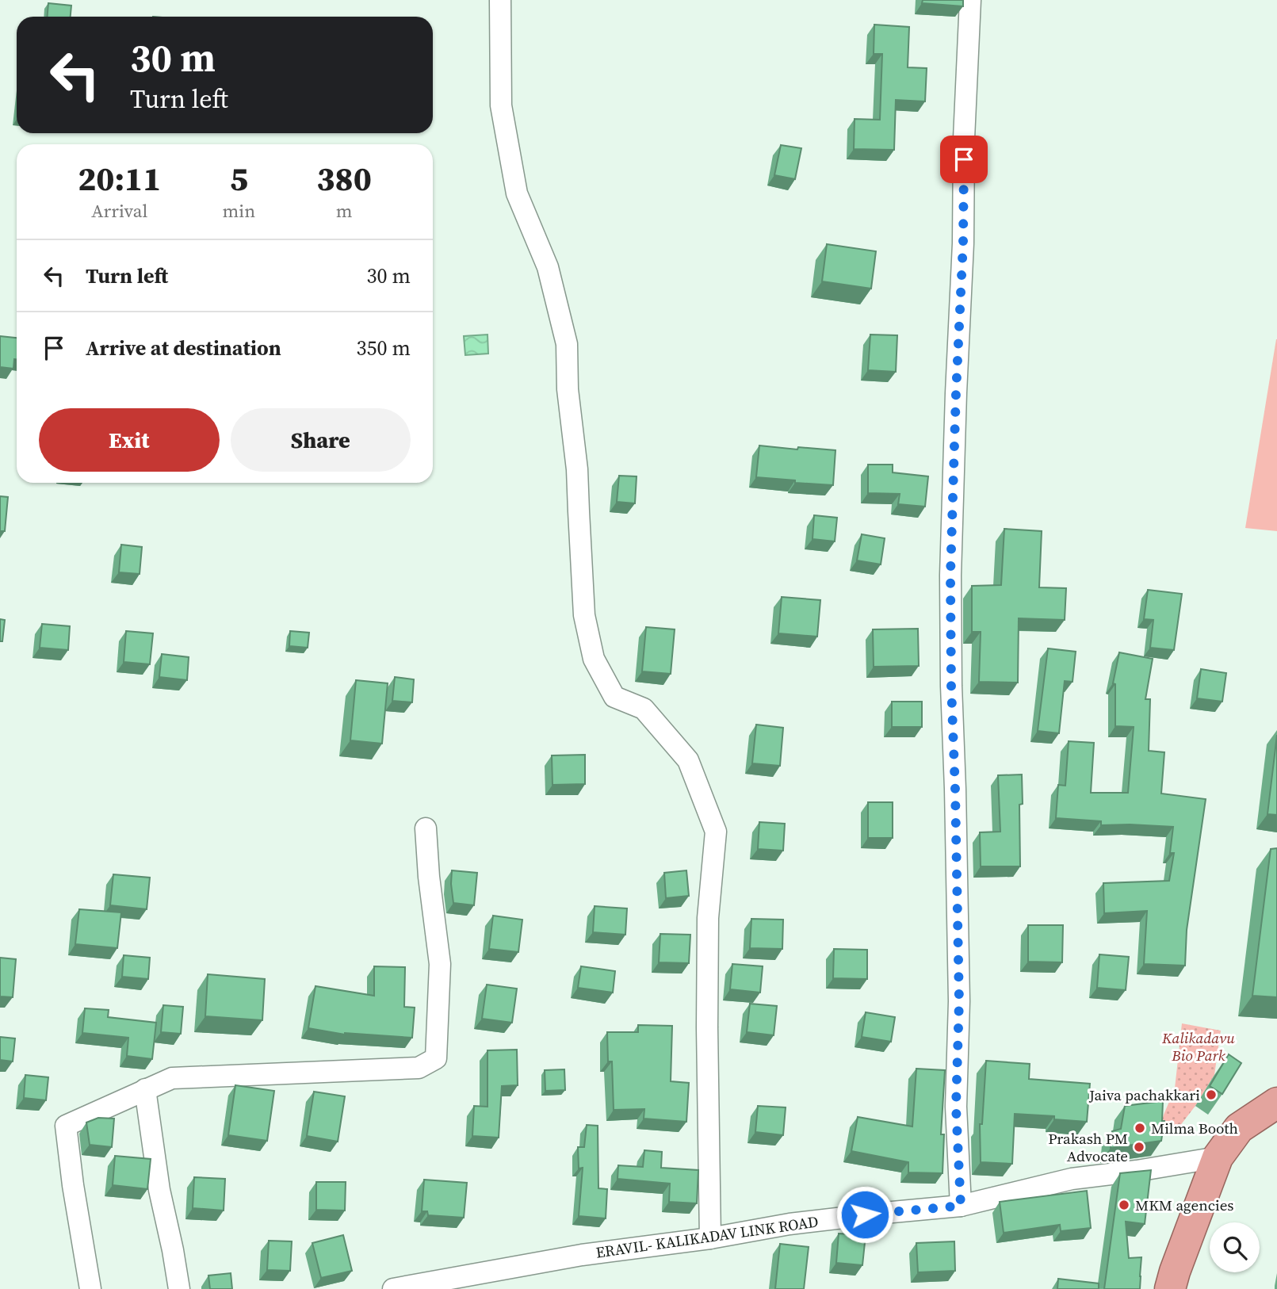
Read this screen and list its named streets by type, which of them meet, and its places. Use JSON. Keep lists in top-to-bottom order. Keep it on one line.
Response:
{"streets":{"street":["ERAVIL- KALIKADAV LINK ROAD"]},"parks":["Kalikadavu Bio Park"],"places":["Jaiva pachakkari","Milma Booth","Prakash PM Advocate","MKM agencies"],"page":{"turn":["30 m","Turn left"],"eta":["20:11","Arrival","5","min","380","m"],"list":[{"name":"Turn left","value":"30 m"},{"name":"Arrive at destination","value":"350 m"}],"buttons":["Exit","Share"]}}
